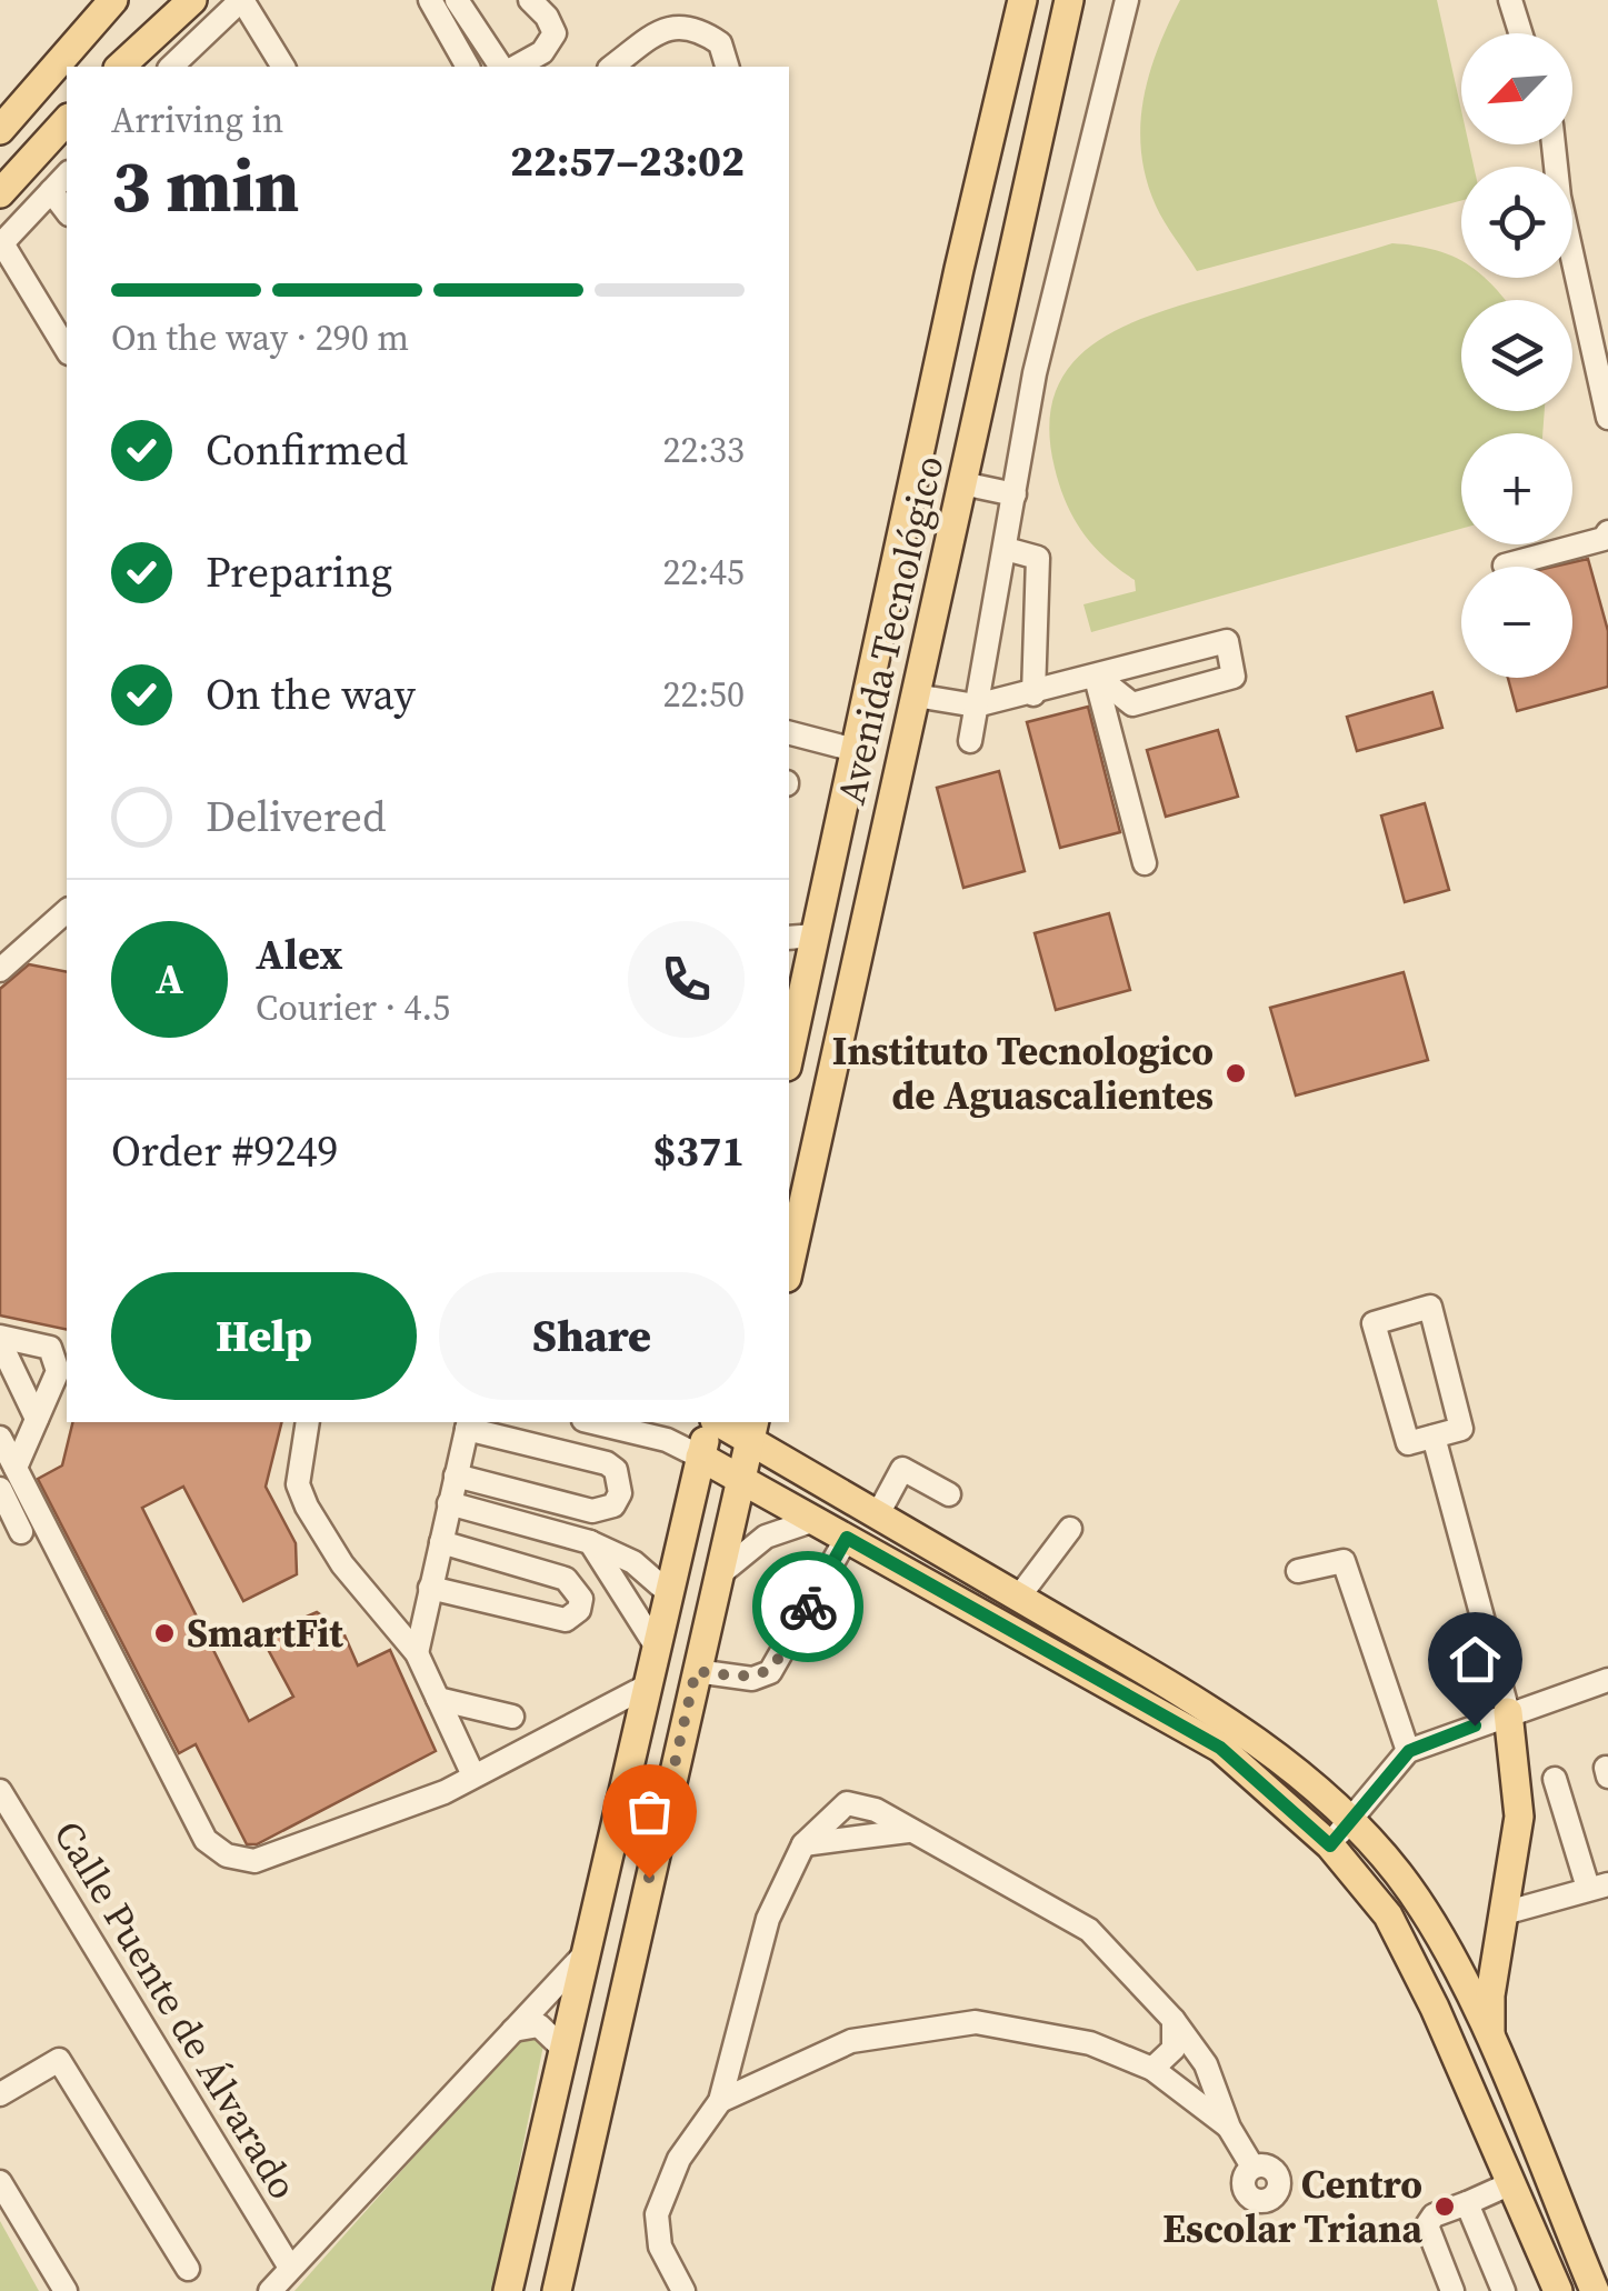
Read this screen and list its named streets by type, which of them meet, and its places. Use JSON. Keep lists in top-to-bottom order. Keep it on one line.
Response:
{"streets":{"main road":["Avenida Tecnológico"],"street":["Calle Puente de Álvarado"]},"places":["Instituto Tecnologico de Aguascalientes","SmartFit","Centro Escolar Triana"],"north":"bottom left","page":{"map_buttons":["+","−"],"heading":["3 min","Arriving in","22:57–23:02"],"panel":["Alex","Courier · 4.5","Order #9249","$371"],"bar":"On the way · 290 m","list":[["Confirmed","22:33"],["Preparing","22:45"],["On the way","22:50"],"Delivered"],"round":"A","buttons":["Help","Share"]}}
